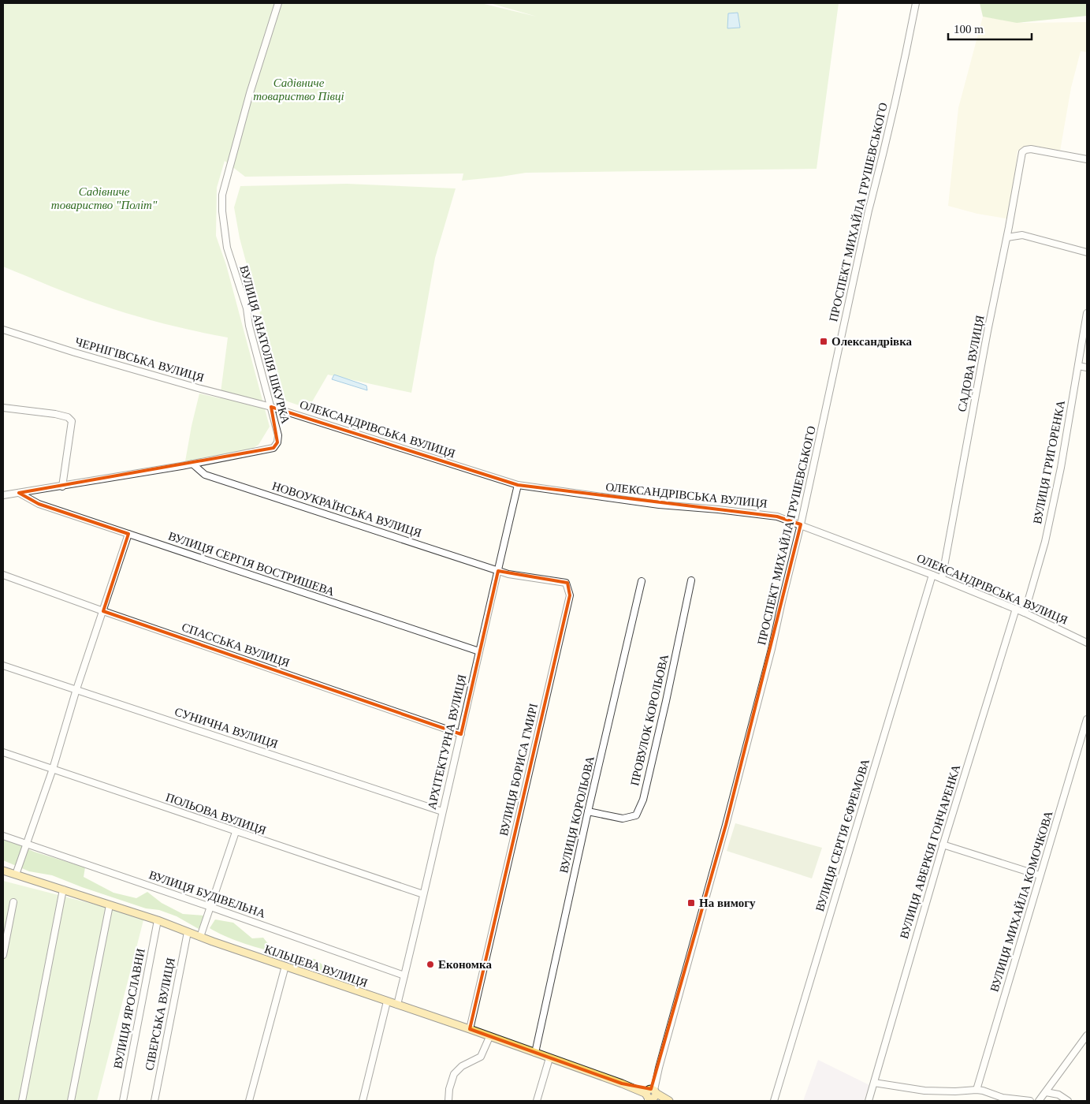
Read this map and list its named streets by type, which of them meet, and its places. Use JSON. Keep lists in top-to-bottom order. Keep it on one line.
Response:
{"streets":{"main road":["КІЛЬЦЕВА ВУЛИЦЯ"],"street":["ПРОСПЕКТ МИХАЙЛА ГРУШЕВСЬКОГО","ВУЛИЦЯ АНАТОЛІЯ ШКУРКА","ЧЕРНІГІВСЬКА ВУЛИЦЯ","САДОВА ВУЛИЦЯ","ОЛЕКСАНДРІВСЬКА ВУЛИЦЯ","ВУЛИЦЯ ГРИГОРЕНКА","НОВОУКРАЇНСЬКА ВУЛИЦЯ","ВУЛИЦЯ СЕРГІЯ ВОСТРИШЕВА","СПАССЬКА ВУЛИЦЯ","ПРОВУЛОК КОРОЛЬОВА","СУНИЧНА ВУЛИЦЯ","АРХІТЕКТУРНА ВУЛИЦЯ","ВУЛИЦЯ БОРИСА ГМИРІ","ПОЛЬОВА ВУЛИЦЯ","ВУЛИЦЯ КОРОЛЬОВА","ВУЛИЦЯ СЕРГІЯ ЄФРЕМОВА","ВУЛИЦЯ АВЕРКІЯ ГОНЧАРЕНКА","ВУЛИЦЯ БУДІВЕЛЬНА","ВУЛИЦЯ МИХАЙЛА КОМОЧКОВА","ВУЛИЦЯ ЯРОСЛАВНИ","СІВЕРСЬКА ВУЛИЦЯ"]},"crossings":[["ПРОСПЕКТ МИХАЙЛА ГРУШЕВСЬКОГО","ОЛЕКСАНДРІВСЬКА ВУЛИЦЯ"],["ПРОСПЕКТ МИХАЙЛА ГРУШЕВСЬКОГО","КІЛЬЦЕВА ВУЛИЦЯ"],["ВУЛИЦЯ АНАТОЛІЯ ШКУРКА","ЧЕРНІГІВСЬКА ВУЛИЦЯ"],["ВУЛИЦЯ АНАТОЛІЯ ШКУРКА","ОЛЕКСАНДРІВСЬКА ВУЛИЦЯ"],["ВУЛИЦЯ АНАТОЛІЯ ШКУРКА","НОВОУКРАЇНСЬКА ВУЛИЦЯ"],["ВУЛИЦЯ АНАТОЛІЯ ШКУРКА","ВУЛИЦЯ СЕРГІЯ ВОСТРИШЕВА"],["ЧЕРНІГІВСЬКА ВУЛИЦЯ","ОЛЕКСАНДРІВСЬКА ВУЛИЦЯ"],["САДОВА ВУЛИЦЯ","ОЛЕКСАНДРІВСЬКА ВУЛИЦЯ"],["ОЛЕКСАНДРІВСЬКА ВУЛИЦЯ","ВУЛИЦЯ ГРИГОРЕНКА"],["ОЛЕКСАНДРІВСЬКА ВУЛИЦЯ","АРХІТЕКТУРНА ВУЛИЦЯ"],["ОЛЕКСАНДРІВСЬКА ВУЛИЦЯ","ВУЛИЦЯ СЕРГІЯ ЄФРЕМОВА"],["ОЛЕКСАНДРІВСЬКА ВУЛИЦЯ","ВУЛИЦЯ АВЕРКІЯ ГОНЧАРЕНКА"],["НОВОУКРАЇНСЬКА ВУЛИЦЯ","АРХІТЕКТУРНА ВУЛИЦЯ"],["НОВОУКРАЇНСЬКА ВУЛИЦЯ","ВУЛИЦЯ БОРИСА ГМИРІ"],["ВУЛИЦЯ СЕРГІЯ ВОСТРИШЕВА","АРХІТЕКТУРНА ВУЛИЦЯ"],["СПАССЬКА ВУЛИЦЯ","АРХІТЕКТУРНА ВУЛИЦЯ"],["ПРОВУЛОК КОРОЛЬОВА","ВУЛИЦЯ КОРОЛЬОВА"],["СУНИЧНА ВУЛИЦЯ","АРХІТЕКТУРНА ВУЛИЦЯ"],["АРХІТЕКТУРНА ВУЛИЦЯ","ВУЛИЦЯ БОРИСА ГМИРІ"],["АРХІТЕКТУРНА ВУЛИЦЯ","ПОЛЬОВА ВУЛИЦЯ"],["АРХІТЕКТУРНА ВУЛИЦЯ","ВУЛИЦЯ БУДІВЕЛЬНА"],["АРХІТЕКТУРНА ВУЛИЦЯ","КІЛЬЦЕВА ВУЛИЦЯ"],["ВУЛИЦЯ БОРИСА ГМИРІ","КІЛЬЦЕВА ВУЛИЦЯ"],["ВУЛИЦЯ КОРОЛЬОВА","КІЛЬЦЕВА ВУЛИЦЯ"],["КІЛЬЦЕВА ВУЛИЦЯ","ВУЛИЦЯ ЯРОСЛАВНИ"],["КІЛЬЦЕВА ВУЛИЦЯ","СІВЕРСЬКА ВУЛИЦЯ"]],"parks":["Садівниче товариство Півці","Садівниче товариство \"Політ\""],"places":{"transit":["Олександрівка","На вимогу"],"other":["Економка"]},"scale_bar":"100 m"}
